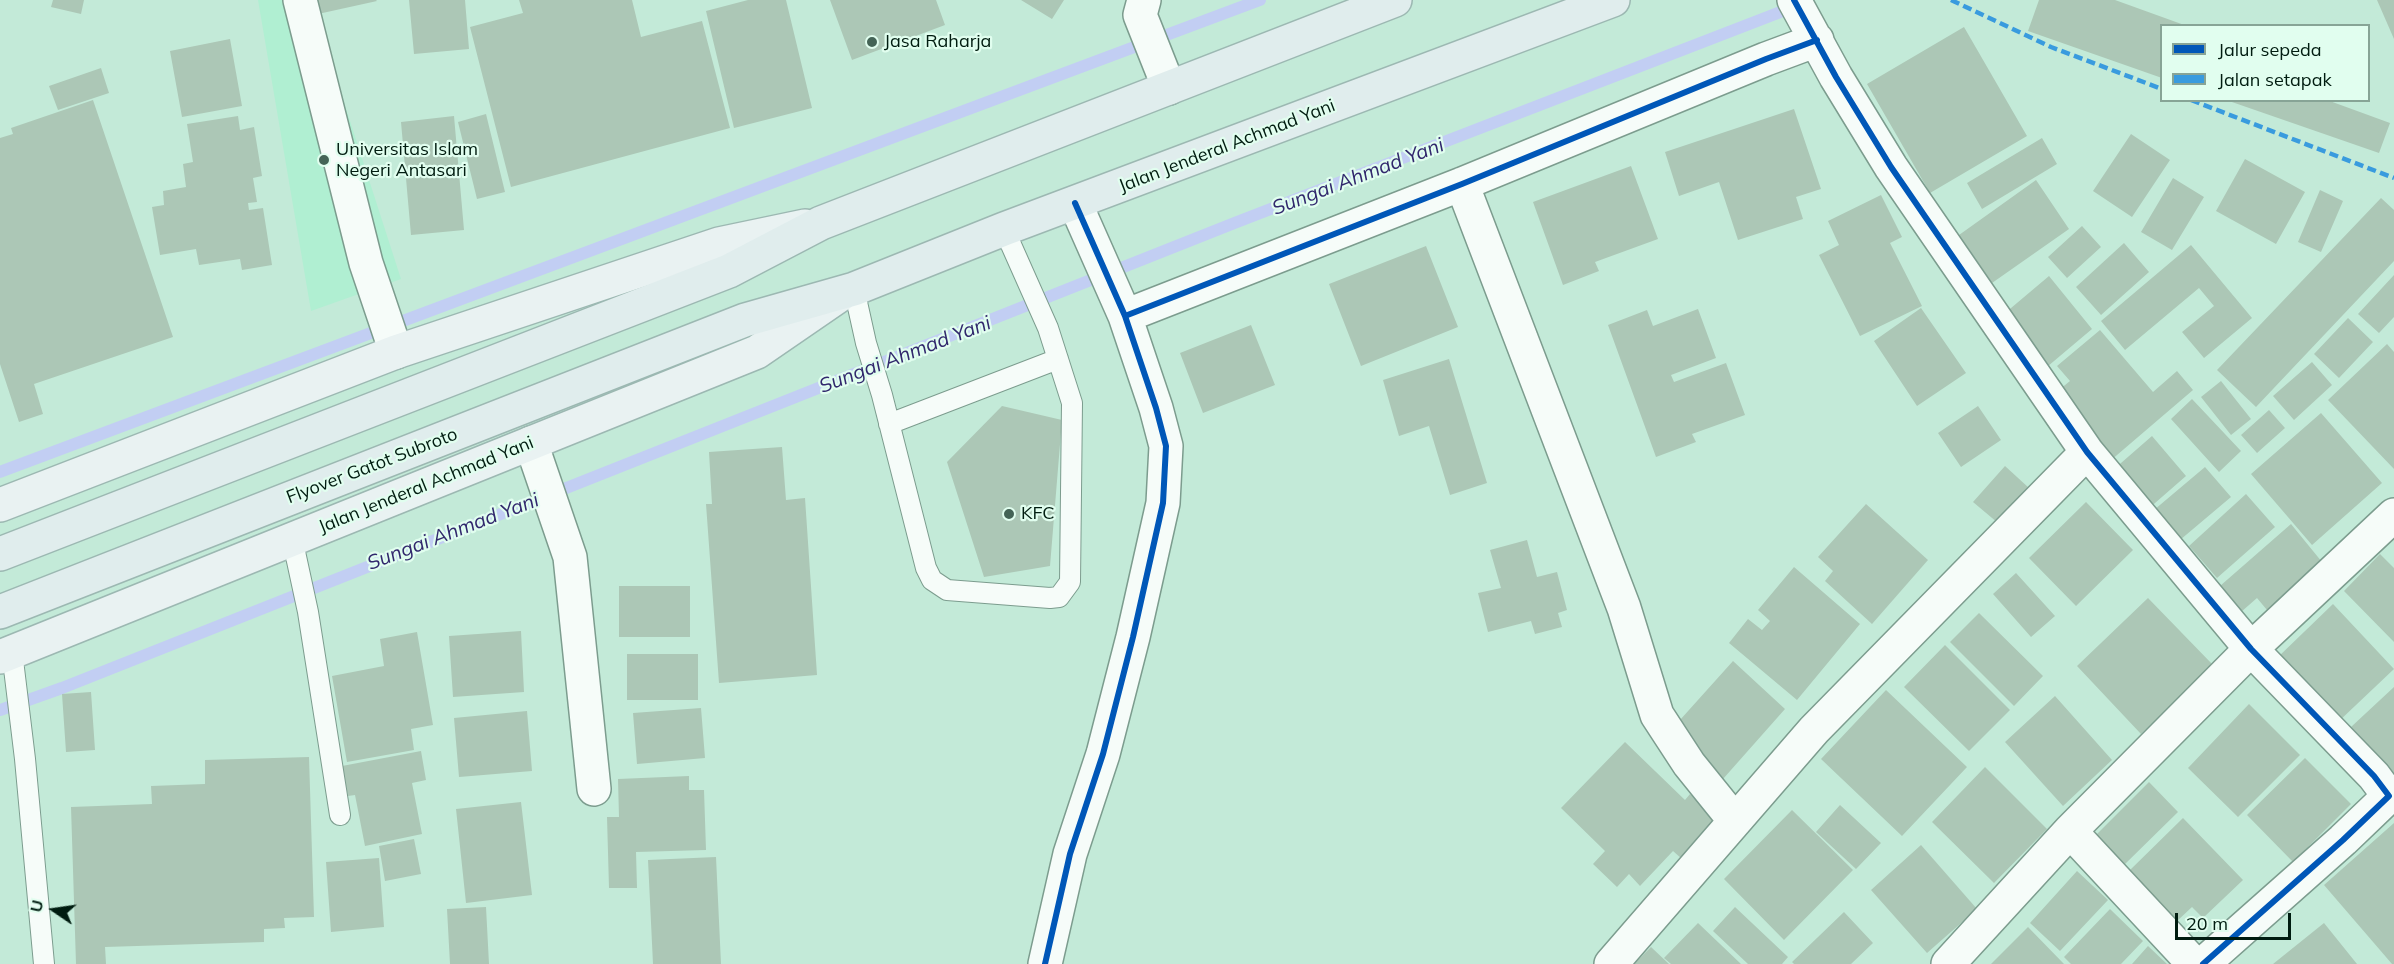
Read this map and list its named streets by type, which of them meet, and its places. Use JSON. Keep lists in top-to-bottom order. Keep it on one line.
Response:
{"streets":{"highway":["Jalan Jenderal Achmad Yani","Flyover Gatot Subroto"]},"crossings":[["Jalan Jenderal Achmad Yani","Flyover Gatot Subroto"]],"water":["Sungai Ahmad Yani"],"places":["Jasa Raharja","Universitas Islam Negeri Antasari","KFC"],"legend":["Jalur sepeda","Jalan setapak"],"scale_bar":"20 m","north":"left"}
